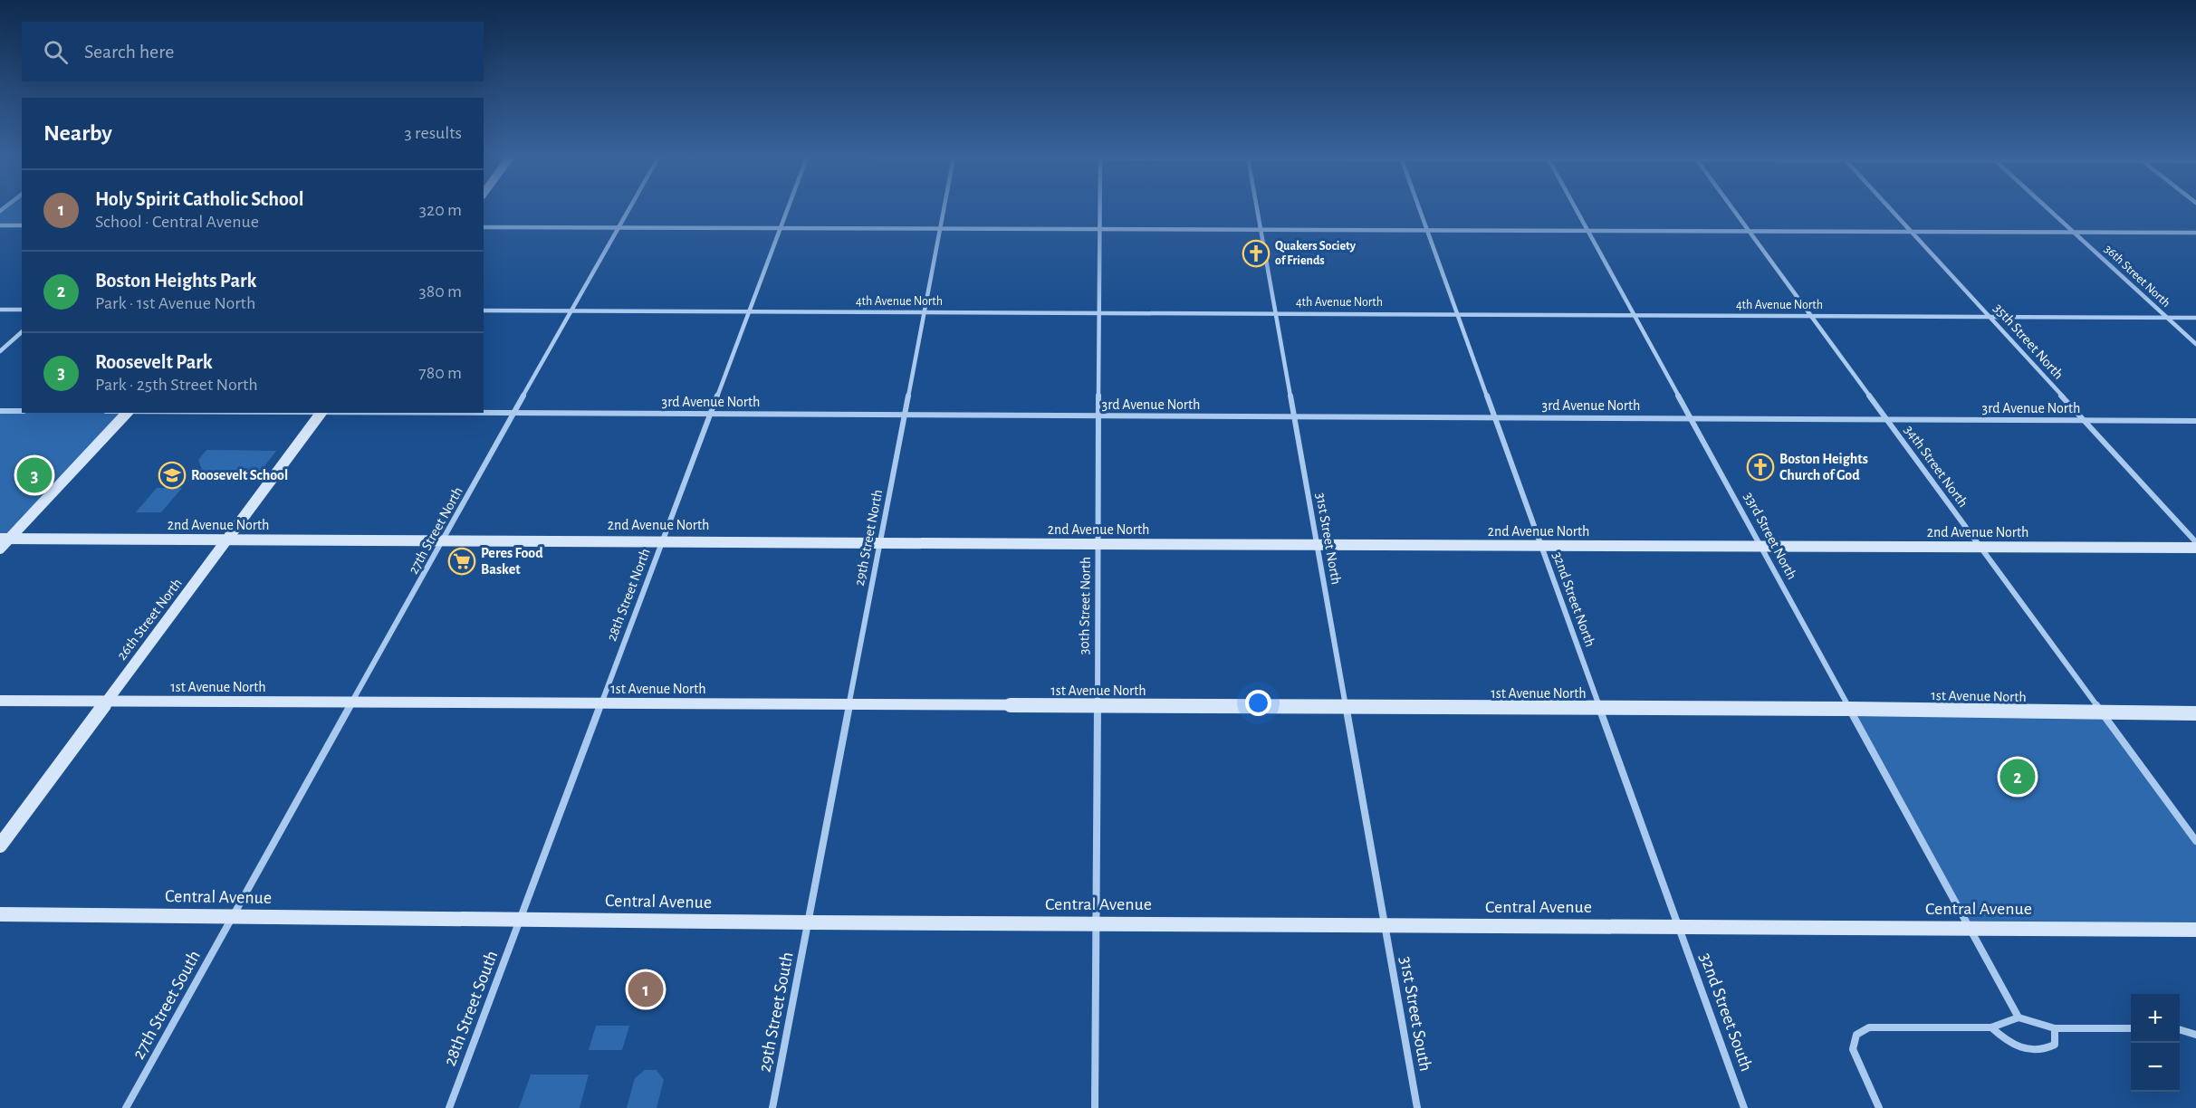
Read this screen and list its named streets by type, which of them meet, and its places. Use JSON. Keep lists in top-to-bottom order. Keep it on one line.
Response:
{"streets":{"main road":["2nd Avenue North","26th Street North","1st Avenue North","Central Avenue"],"street":["36th Street North","4th Avenue North","35th Street North","3rd Avenue North","34th Street North","27th Street North","33rd Street North","29th Street North","31st Street North","28th Street North","32nd Street North","30th Street North","27th Street South","28th Street South","29th Street South","32nd Street South","31st Street South"]},"crossings":[["36th Street North","4th Avenue North"],["4th Avenue North","35th Street North"],["4th Avenue North","34th Street North"],["4th Avenue North","27th Street North"],["4th Avenue North","33rd Street North"],["4th Avenue North","29th Street North"],["4th Avenue North","31st Street North"],["4th Avenue North","28th Street North"],["4th Avenue North","32nd Street North"],["4th Avenue North","30th Street North"],["35th Street North","3rd Avenue North"],["3rd Avenue North","34th Street North"],["3rd Avenue North","27th Street North"],["3rd Avenue North","33rd Street North"],["3rd Avenue North","29th Street North"],["3rd Avenue North","31st Street North"],["3rd Avenue North","28th Street North"],["3rd Avenue North","32nd Street North"],["3rd Avenue North","30th Street North"],["34th Street North","2nd Avenue North"],["34th Street North","1st Avenue North"],["2nd Avenue North","27th Street North"],["2nd Avenue North","33rd Street North"],["2nd Avenue North","29th Street North"],["2nd Avenue North","31st Street North"],["2nd Avenue North","28th Street North"],["2nd Avenue North","32nd Street North"],["2nd Avenue North","30th Street North"],["2nd Avenue North","26th Street North"],["27th Street North","1st Avenue North"],["27th Street North","Central Avenue"],["27th Street North","27th Street South"],["33rd Street North","1st Avenue North"],["33rd Street North","Central Avenue"],["29th Street North","1st Avenue North"],["29th Street North","Central Avenue"],["29th Street North","29th Street South"],["31st Street North","1st Avenue North"],["31st Street North","Central Avenue"],["31st Street North","31st Street South"],["28th Street North","1st Avenue North"],["28th Street North","Central Avenue"],["28th Street North","28th Street South"],["32nd Street North","1st Avenue North"],["32nd Street North","Central Avenue"],["32nd Street North","32nd Street South"],["30th Street North","1st Avenue North"],["30th Street North","Central Avenue"],["26th Street North","1st Avenue North"],["Central Avenue","27th Street South"],["Central Avenue","28th Street South"],["Central Avenue","29th Street South"],["Central Avenue","32nd Street South"],["Central Avenue","31st Street South"]],"places":{"church":["Quakers Society of Friends","Boston Heights Church of God"],"school or university":["Roosevelt School"],"supermarket":["Peres Food Basket"]},"page":{"search":"Search here","heading":["Nearby","3 results"],"list":[{"mark":"1","name":"Holy Spirit Catholic School","note":"School · Central Avenue","value":"320 m"},{"mark":"2","name":"Boston Heights Park","note":"Park · 1st Avenue North","value":"380 m"},{"mark":"3","name":"Roosevelt Park","note":"Park · 25th Street North","value":"780 m"}],"pins":["3","2","1"],"map_buttons":["+","−"]}}
